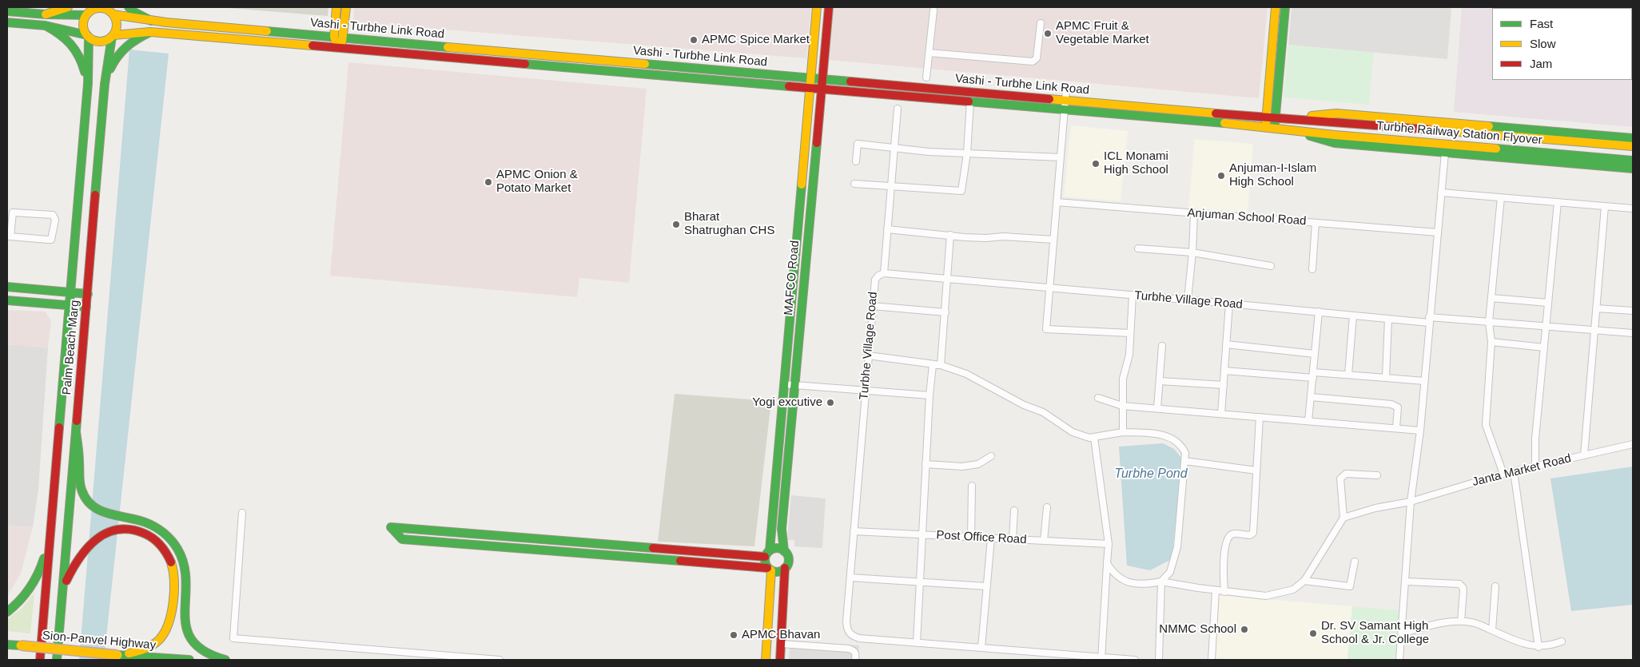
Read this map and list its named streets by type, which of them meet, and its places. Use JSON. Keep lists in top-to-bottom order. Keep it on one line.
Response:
{"streets":{"main road":["Vashi - Turbhe Link Road","Turbhe Railway Station Flyover","MAFCO Road","Palm Beach Marg","Sion-Panvel Highway"],"street":["Anjuman School Road","Turbhe Village Road","Janta Market Road","Post Office Road"]},"crossings":[["Vashi - Turbhe Link Road","Turbhe Railway Station Flyover"],["Vashi - Turbhe Link Road","MAFCO Road"],["Vashi - Turbhe Link Road","Palm Beach Marg"],["Turbhe Village Road","Post Office Road"]],"water":["Turbhe Pond"],"places":["APMC Fruit & Vegetable Market","APMC Spice Market","ICL Monami High School","Anjuman-I-Islam High School","APMC Onion & Potato Market","Bharat Shatrughan CHS","Yogi excutive","NMMC School","Dr. SV Samant High School & Jr. College","APMC Bhavan"],"legend":["Fast","Slow","Jam"]}
